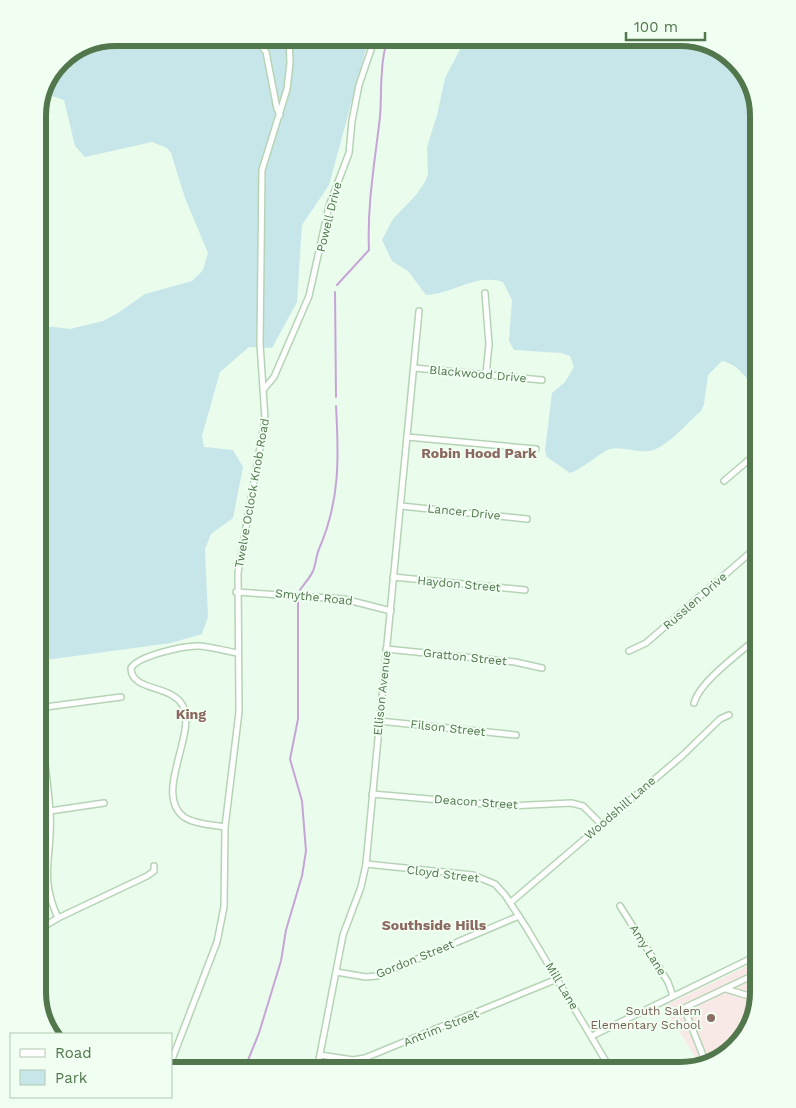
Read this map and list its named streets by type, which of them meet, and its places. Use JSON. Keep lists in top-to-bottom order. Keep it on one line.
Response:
{"streets":{"street":["Powell Drive","Blackwood Drive","Twelve Oclock Knob Road","Lancer Drive","Haydon Street","Smythe Road","Russlen Drive","Gratton Street","Ellison Avenue","Filson Street","Deacon Street","Woodshill Lane","Cloyd Street","Amy Lane","Gordon Street","Mill Lane","Antrim Street"]},"crossings":[["Powell Drive","Twelve Oclock Knob Road"],["Blackwood Drive","Ellison Avenue"],["Twelve Oclock Knob Road","Smythe Road"],["Lancer Drive","Ellison Avenue"],["Haydon Street","Ellison Avenue"],["Smythe Road","Ellison Avenue"],["Gratton Street","Ellison Avenue"],["Ellison Avenue","Filson Street"],["Ellison Avenue","Deacon Street"],["Ellison Avenue","Cloyd Street"],["Ellison Avenue","Gordon Street"],["Ellison Avenue","Antrim Street"],["Deacon Street","Woodshill Lane"],["Woodshill Lane","Cloyd Street"],["Woodshill Lane","Mill Lane"],["Cloyd Street","Mill Lane"],["Gordon Street","Mill Lane"],["Mill Lane","Antrim Street"]],"districts":["Robin Hood Park","King","Southside Hills"],"places":["South Salem Elementary School"],"legend":["Road","Park"],"scale_bar":"100 m"}
